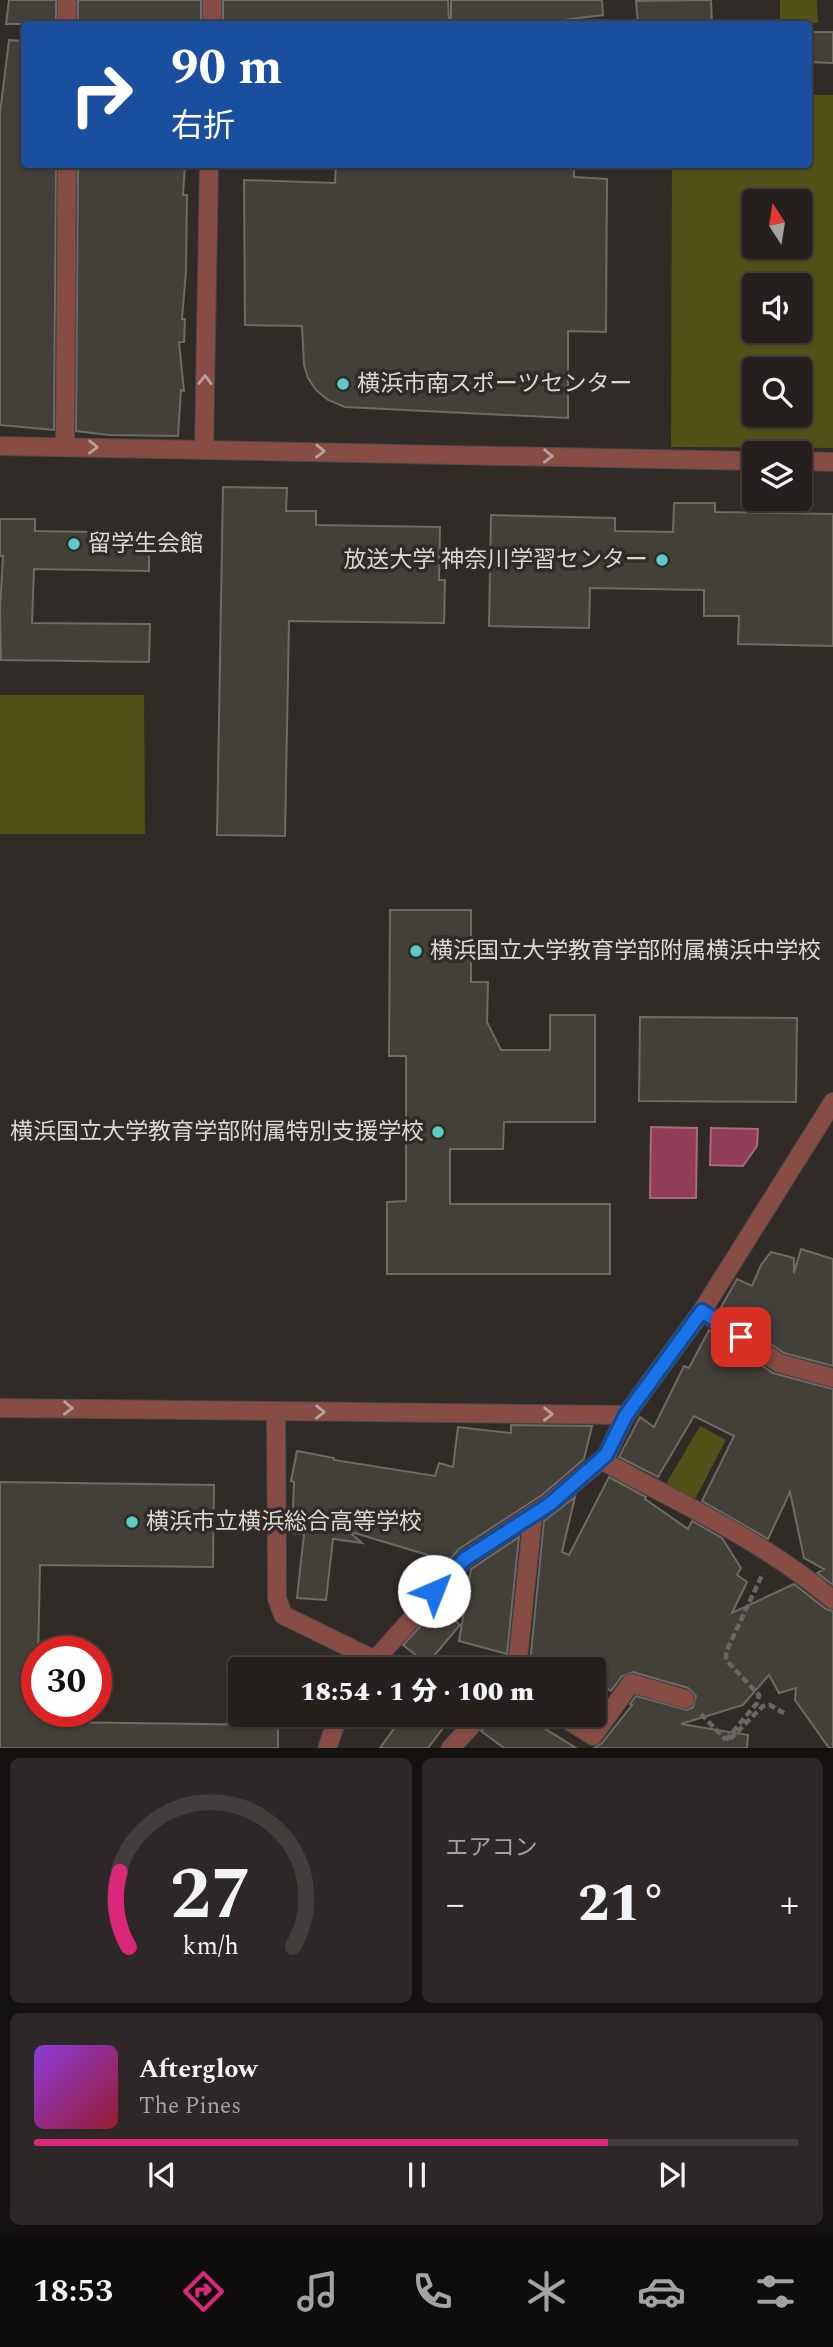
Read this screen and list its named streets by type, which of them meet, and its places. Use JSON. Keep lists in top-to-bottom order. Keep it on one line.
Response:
{"places":["横浜市南スポーツセンター","留学生会館","放送大学 神奈川学習センター","横浜国立大学教育学部附属横浜中学校","横浜国立大学教育学部附属特別支援学校","横浜市立横浜総合高等学校"],"north":"top","page":{"turn":["90 m","右折"],"limit":"30","trip":"18:54 · 1 分 · 100 m","tile":"エアコン","heat":["−","21°","+"],"song":["Afterglow","The Pines"],"tabs":"18:53","gauge":["27","km/h"]}}
